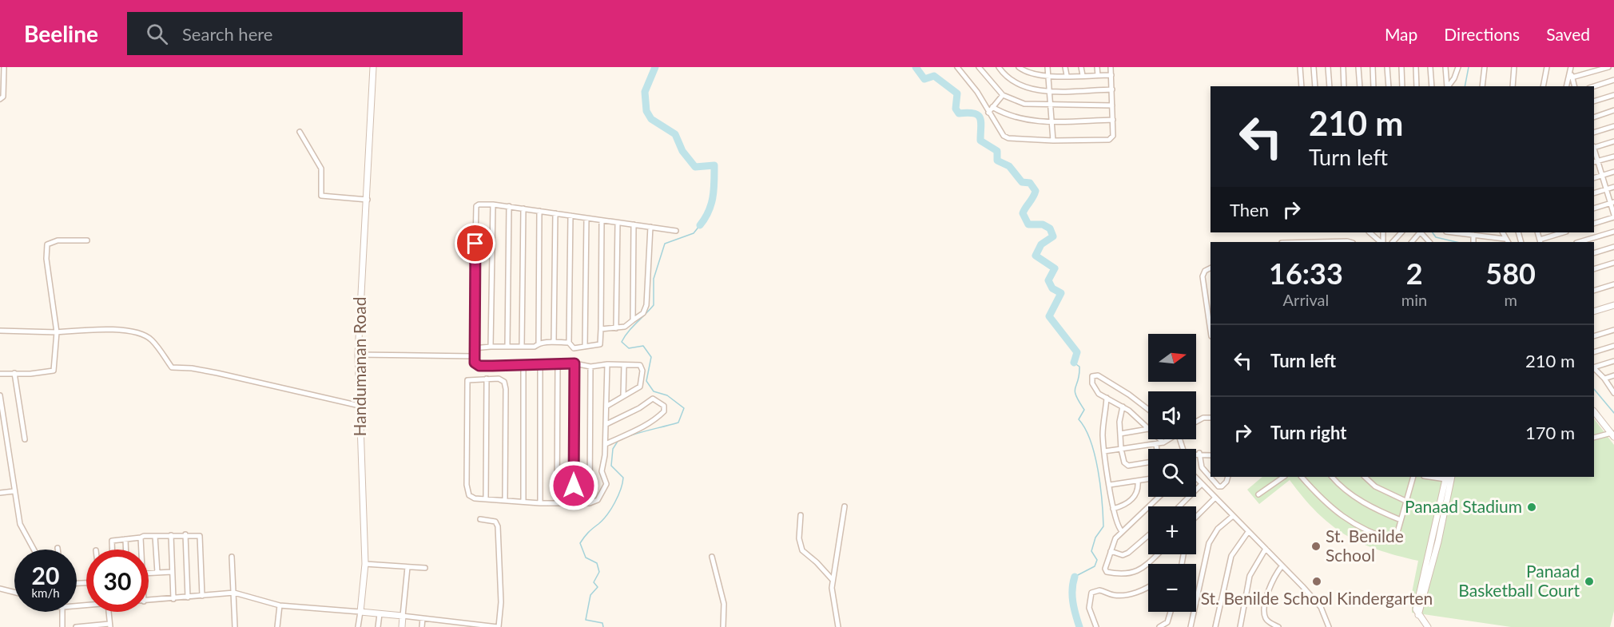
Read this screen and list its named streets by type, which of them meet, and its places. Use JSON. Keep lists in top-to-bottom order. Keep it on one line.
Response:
{"streets":{"street":["Handumanan Road"]},"places":["Panaad Stadium","St. Benilde School","St. Benilde School Kindergarten","Panaad Basketball Court"],"north":"right","page":{"header":"Beeline","search":"Search here","nav":["Map","Directions","Saved"],"turn":["210 m","Turn left"],"then":"Then","eta":["16:33","Arrival","2","min","580","m"],"list":[{"name":"Turn left","value":"210 m"},{"name":"Turn right","value":"170 m"}],"map_buttons":["+","−"],"speed":"20 km/h","limit":"30"}}
